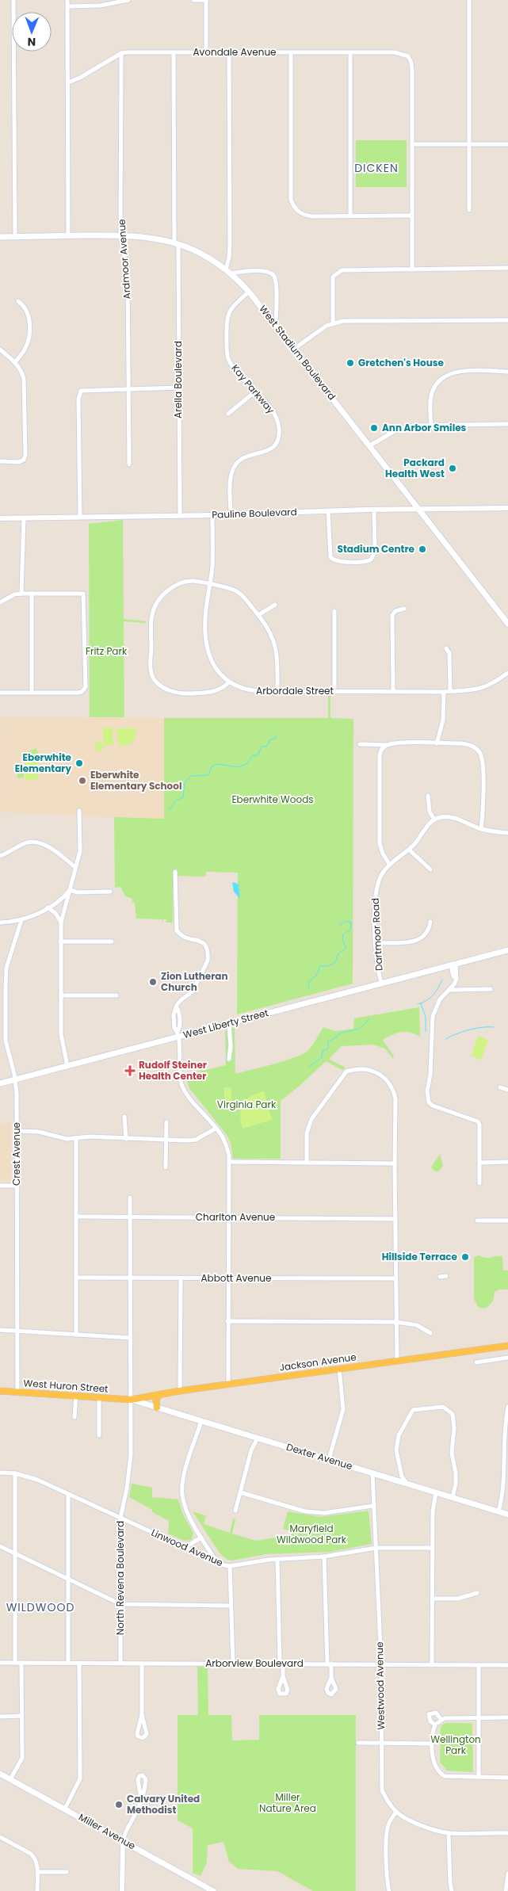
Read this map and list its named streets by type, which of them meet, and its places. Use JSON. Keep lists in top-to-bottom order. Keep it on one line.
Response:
{"streets":{"main road":["West Stadium Boulevard","West Liberty Street","Jackson Avenue","West Huron Street","Dexter Avenue","Miller Avenue"],"street":["Avondale Avenue","Ardmoor Avenue","Arella Boulevard","Kay Parkway","Pauline Boulevard","Arbordale Street","Dartmoor Road","Crest Avenue","Charlton Avenue","Abbott Avenue","Linwood Avenue","North Revena Boulevard","Arborview Boulevard","Westwood Avenue"]},"crossings":[["Avondale Avenue","Ardmoor Avenue"],["Avondale Avenue","Arella Boulevard"],["Ardmoor Avenue","West Stadium Boulevard"],["West Stadium Boulevard","Arella Boulevard"],["West Stadium Boulevard","Kay Parkway"],["West Stadium Boulevard","Pauline Boulevard"],["Arella Boulevard","Pauline Boulevard"],["Kay Parkway","Pauline Boulevard"],["Pauline Boulevard","Arbordale Street"],["Dartmoor Road","West Liberty Street"],["West Liberty Street","Crest Avenue"],["Crest Avenue","West Huron Street"],["Charlton Avenue","North Revena Boulevard"],["Abbott Avenue","North Revena Boulevard"],["Jackson Avenue","West Huron Street"],["Jackson Avenue","Dexter Avenue"],["Jackson Avenue","North Revena Boulevard"],["West Huron Street","Dexter Avenue"],["West Huron Street","North Revena Boulevard"],["Dexter Avenue","North Revena Boulevard"],["Dexter Avenue","Westwood Avenue"],["Linwood Avenue","North Revena Boulevard"],["Linwood Avenue","Westwood Avenue"],["North Revena Boulevard","Arborview Boulevard"],["Arborview Boulevard","Westwood Avenue"]],"districts":["DICKEN","WILDWOOD"],"parks":["Fritz Park","Eberwhite Woods","Virginia Park","Maryfield Wildwood Park","Wellington Park","Miller Nature Area"],"places":{"other":["Gretchen's House","Ann Arbor Smiles","Packard Health West","Stadium Centre","Eberwhite Elementary","Eberwhite Elementary School","Zion Lutheran Church","Hillside Terrace","Calvary United Methodist"],"health":["Rudolf Steiner Health Center"]},"north":"bottom"}
